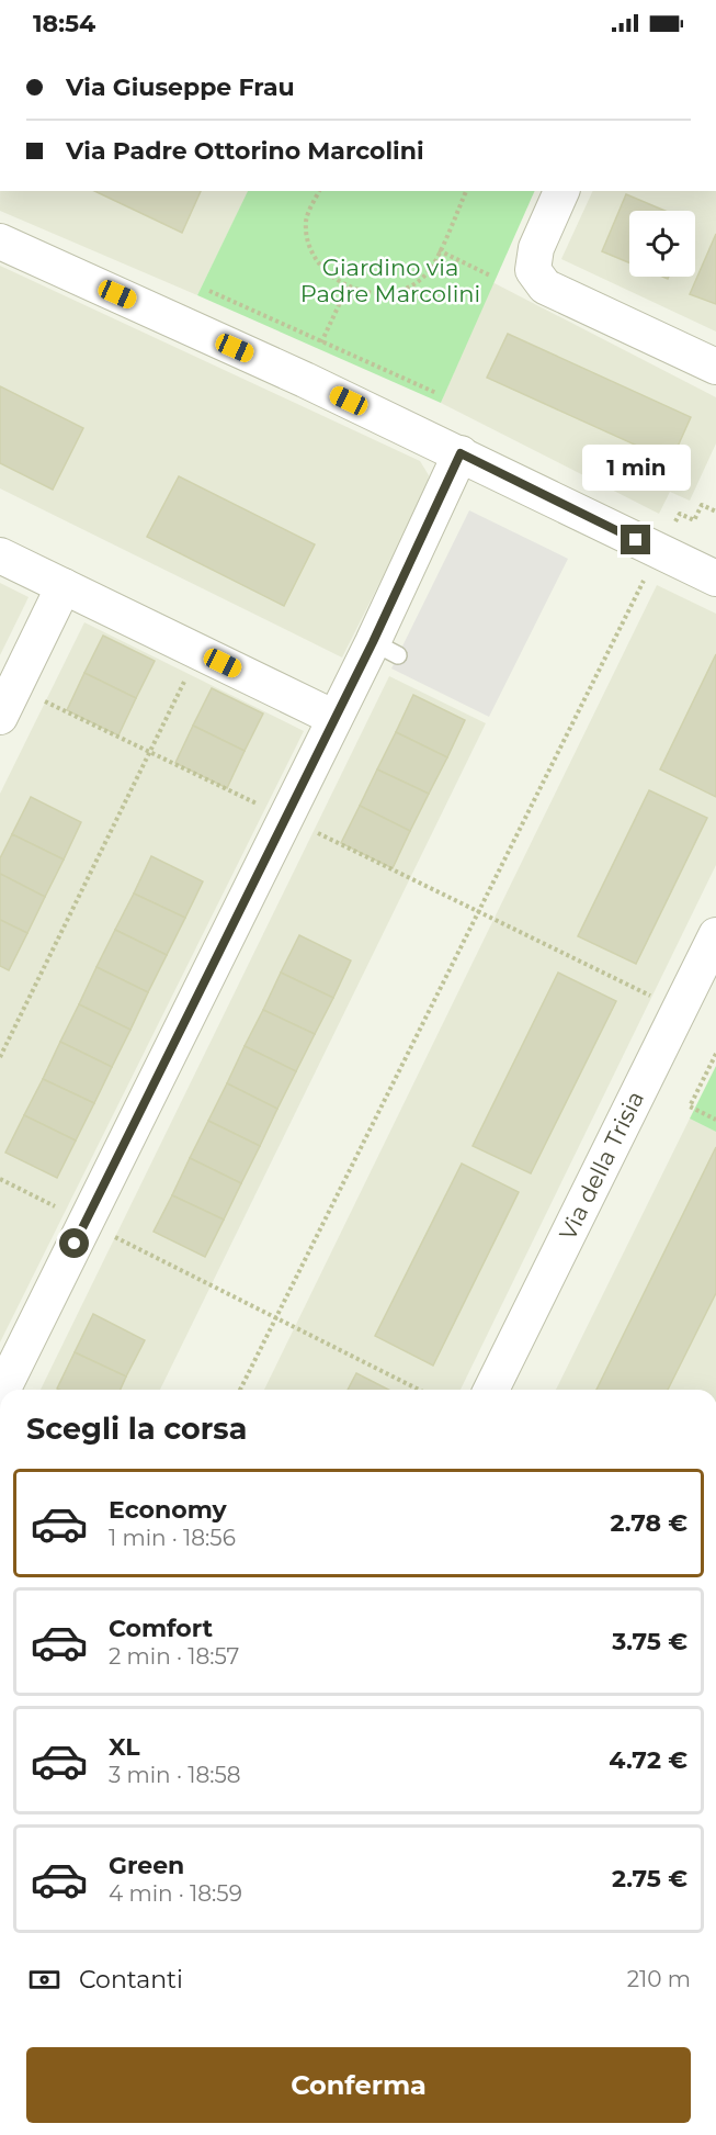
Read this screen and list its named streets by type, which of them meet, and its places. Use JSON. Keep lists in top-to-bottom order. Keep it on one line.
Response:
{"streets":{"street":["Via della Trisia"]},"parks":["Giardino via Padre Marcolini"],"page":{"status":"18:54","banner":["Via Giuseppe Frau","Via Padre Ottorino Marcolini"],"bubble":"1 min","heading":"Scegli la corsa","list":[{"name":"Economy","note":"1 min · 18:56","value":"2.78 €"},{"name":"Comfort","note":"2 min · 18:57","value":"3.75 €"},{"name":"XL","note":"3 min · 18:58","value":"4.72 €"},{"name":"Green","note":"4 min · 18:59","value":"2.75 €"}],"pay":["Contanti","210 m"],"buttons":"Conferma"}}
